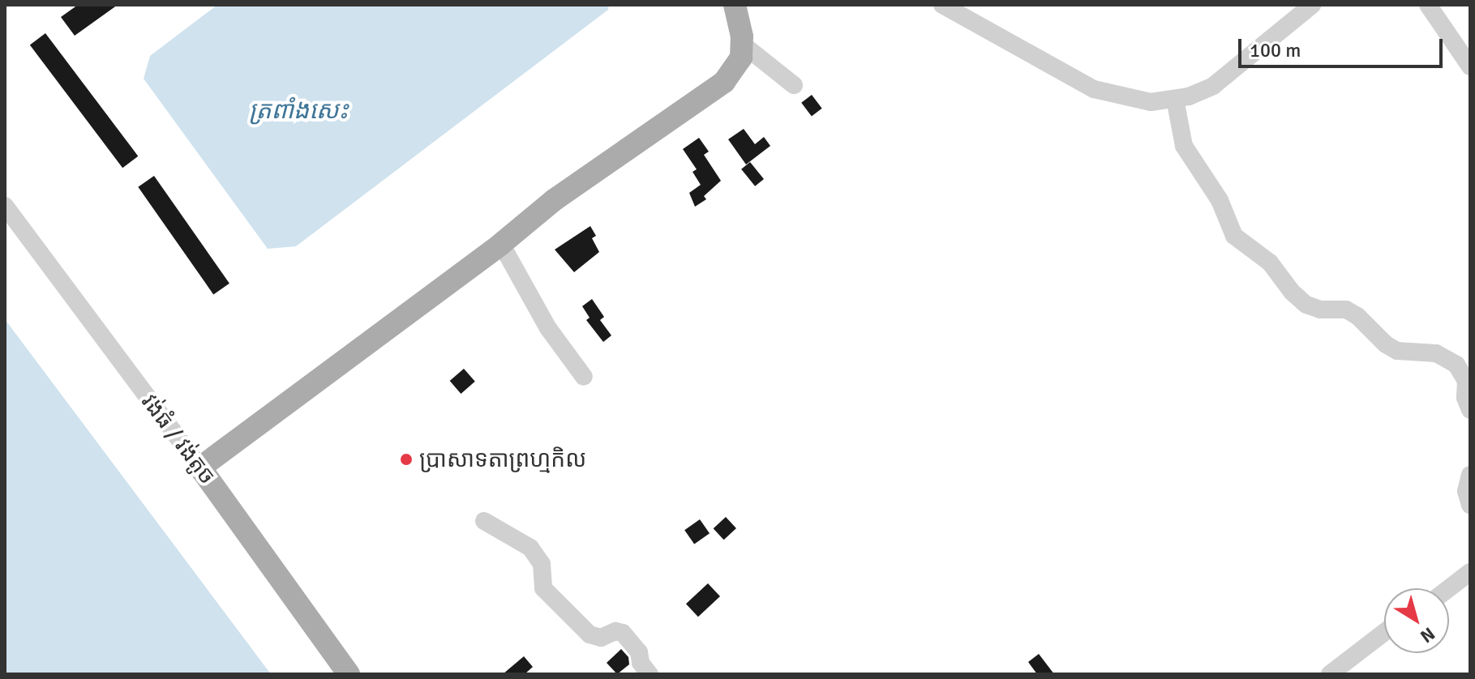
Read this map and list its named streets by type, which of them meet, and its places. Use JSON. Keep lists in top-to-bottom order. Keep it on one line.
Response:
{"streets":{"main road":["វង់ធំ / វង់តូច"]},"water":["ត្រពាំងសេះ"],"places":["ប្រាសាទតាព្រហ្មកិល"],"scale_bar":"100 m","north":"bottom right"}
